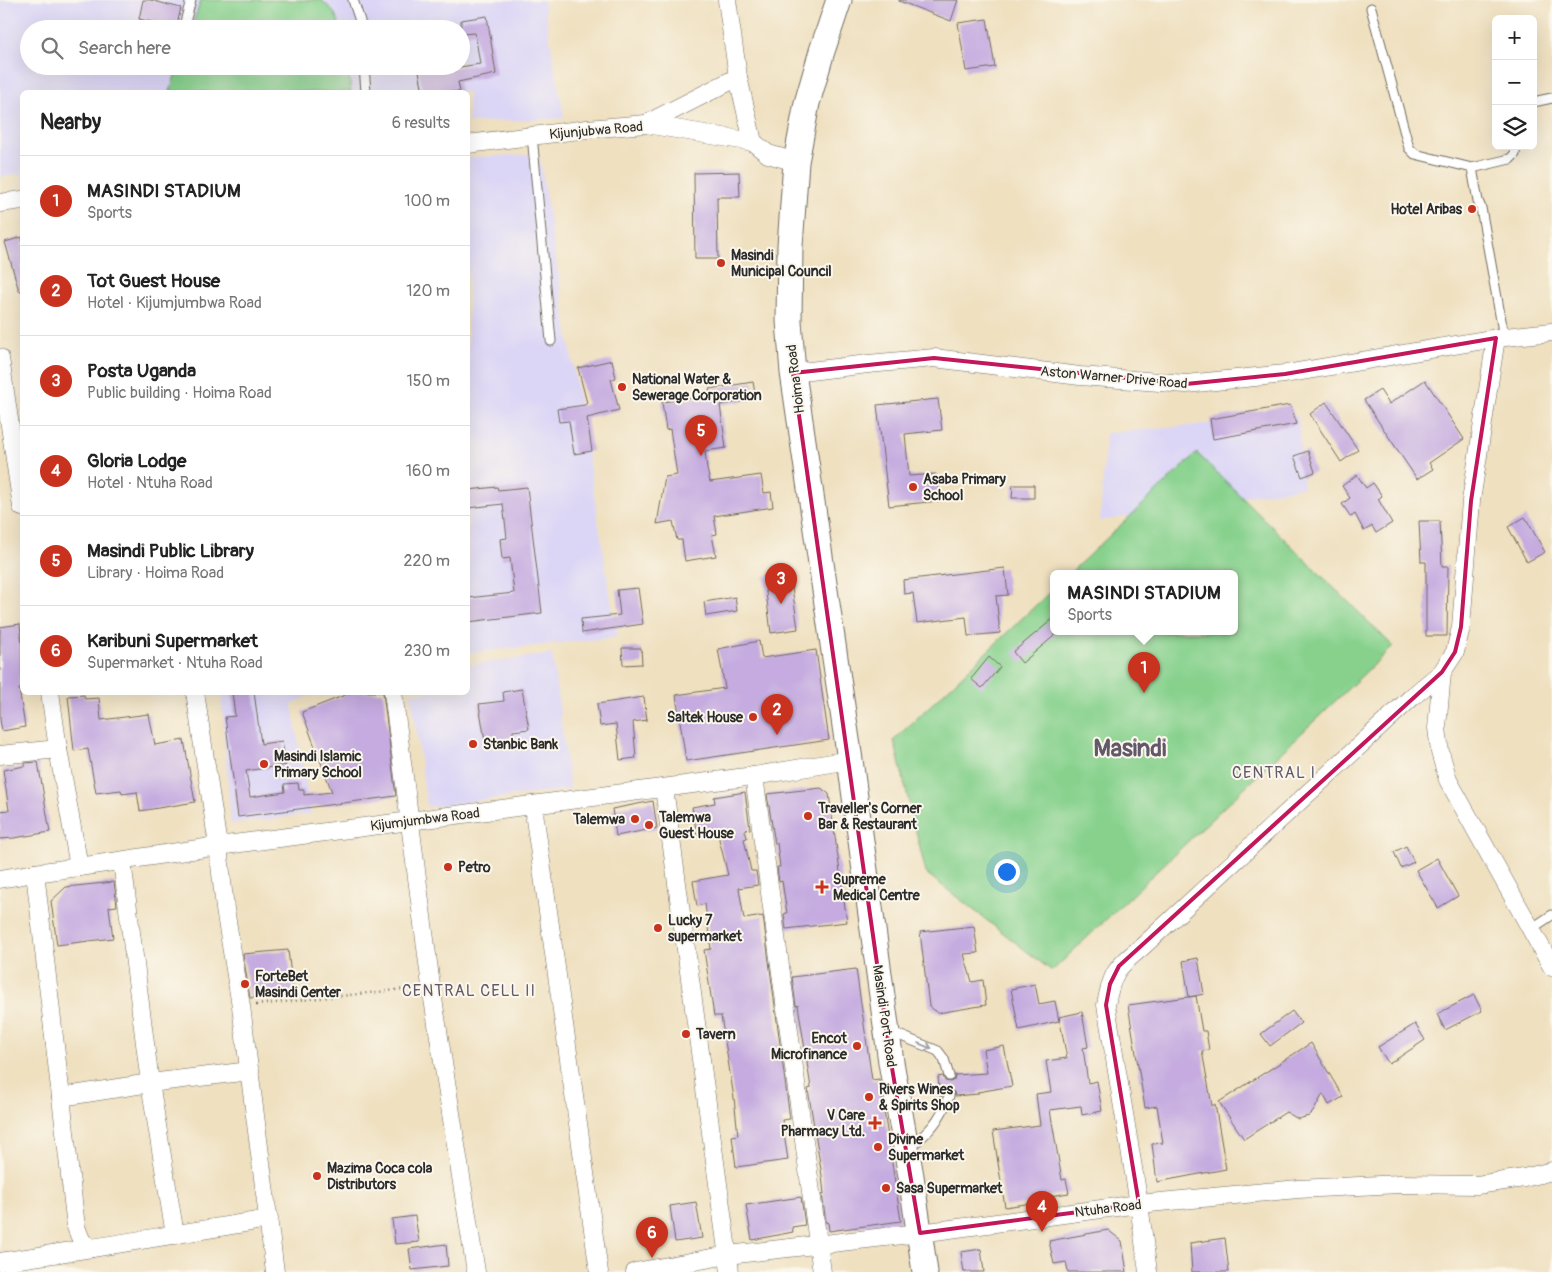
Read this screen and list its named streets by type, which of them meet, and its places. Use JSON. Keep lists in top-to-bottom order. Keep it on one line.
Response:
{"streets":{"main road":["Hoima Road","Masindi Port Road"],"street":["Kijunjubwa Road","Aston Warner Drive Road","Kijumjumbwa Road","Ntuha Road"]},"crossings":[["Aston Warner Drive Road","Hoima Road"],["Hoima Road","Kijumjumbwa Road"],["Hoima Road","Masindi Port Road"],["Kijumjumbwa Road","Masindi Port Road"],["Masindi Port Road","Ntuha Road"]],"districts":["Masindi","CENTRAL I","CENTRAL CELL II"],"places":{"other":["Hotel Aribas","Masindi Municipal Council","National Water & Sewerage Corporation","Asaba Primary School","Saltek House","Stanbic Bank","Masindi Islamic Primary School","Traveller's Corner Bar & Restaurant","Talemwa","Talemwa Guest House","Petro","Lucky 7 supermarket","ForteBet Masindi Center","Tavern","Encot Microfinance","Rivers Wines & Spirits Shop","Divine Supermarket","Mazima Coca cola Distributors","Sasa Supermarket"],"health":["Supreme Medical Centre","V Care Pharmacy Ltd."]},"page":{"map_buttons":["+","−"],"search":"Search here","heading":["Nearby","6 results"],"list":[{"mark":"1","name":"MASINDI STADIUM","note":"Sports","value":"100 m"},{"mark":"2","name":"Tot Guest House","note":"Hotel · Kijumjumbwa Road","value":"120 m"},{"mark":"3","name":"Posta Uganda","note":"Public building · Hoima Road","value":"150 m"},{"mark":"4","name":"Gloria Lodge","note":"Hotel · Ntuha Road","value":"160 m"},{"mark":"5","name":"Masindi Public Library","note":"Library · Hoima Road","value":"220 m"},{"mark":"6","name":"Karibuni Supermarket","note":"Supermarket · Ntuha Road","value":"230 m"}],"pins":["5","3","1","2","4","6"],"popup":["MASINDI STADIUM","Sports"]}}
